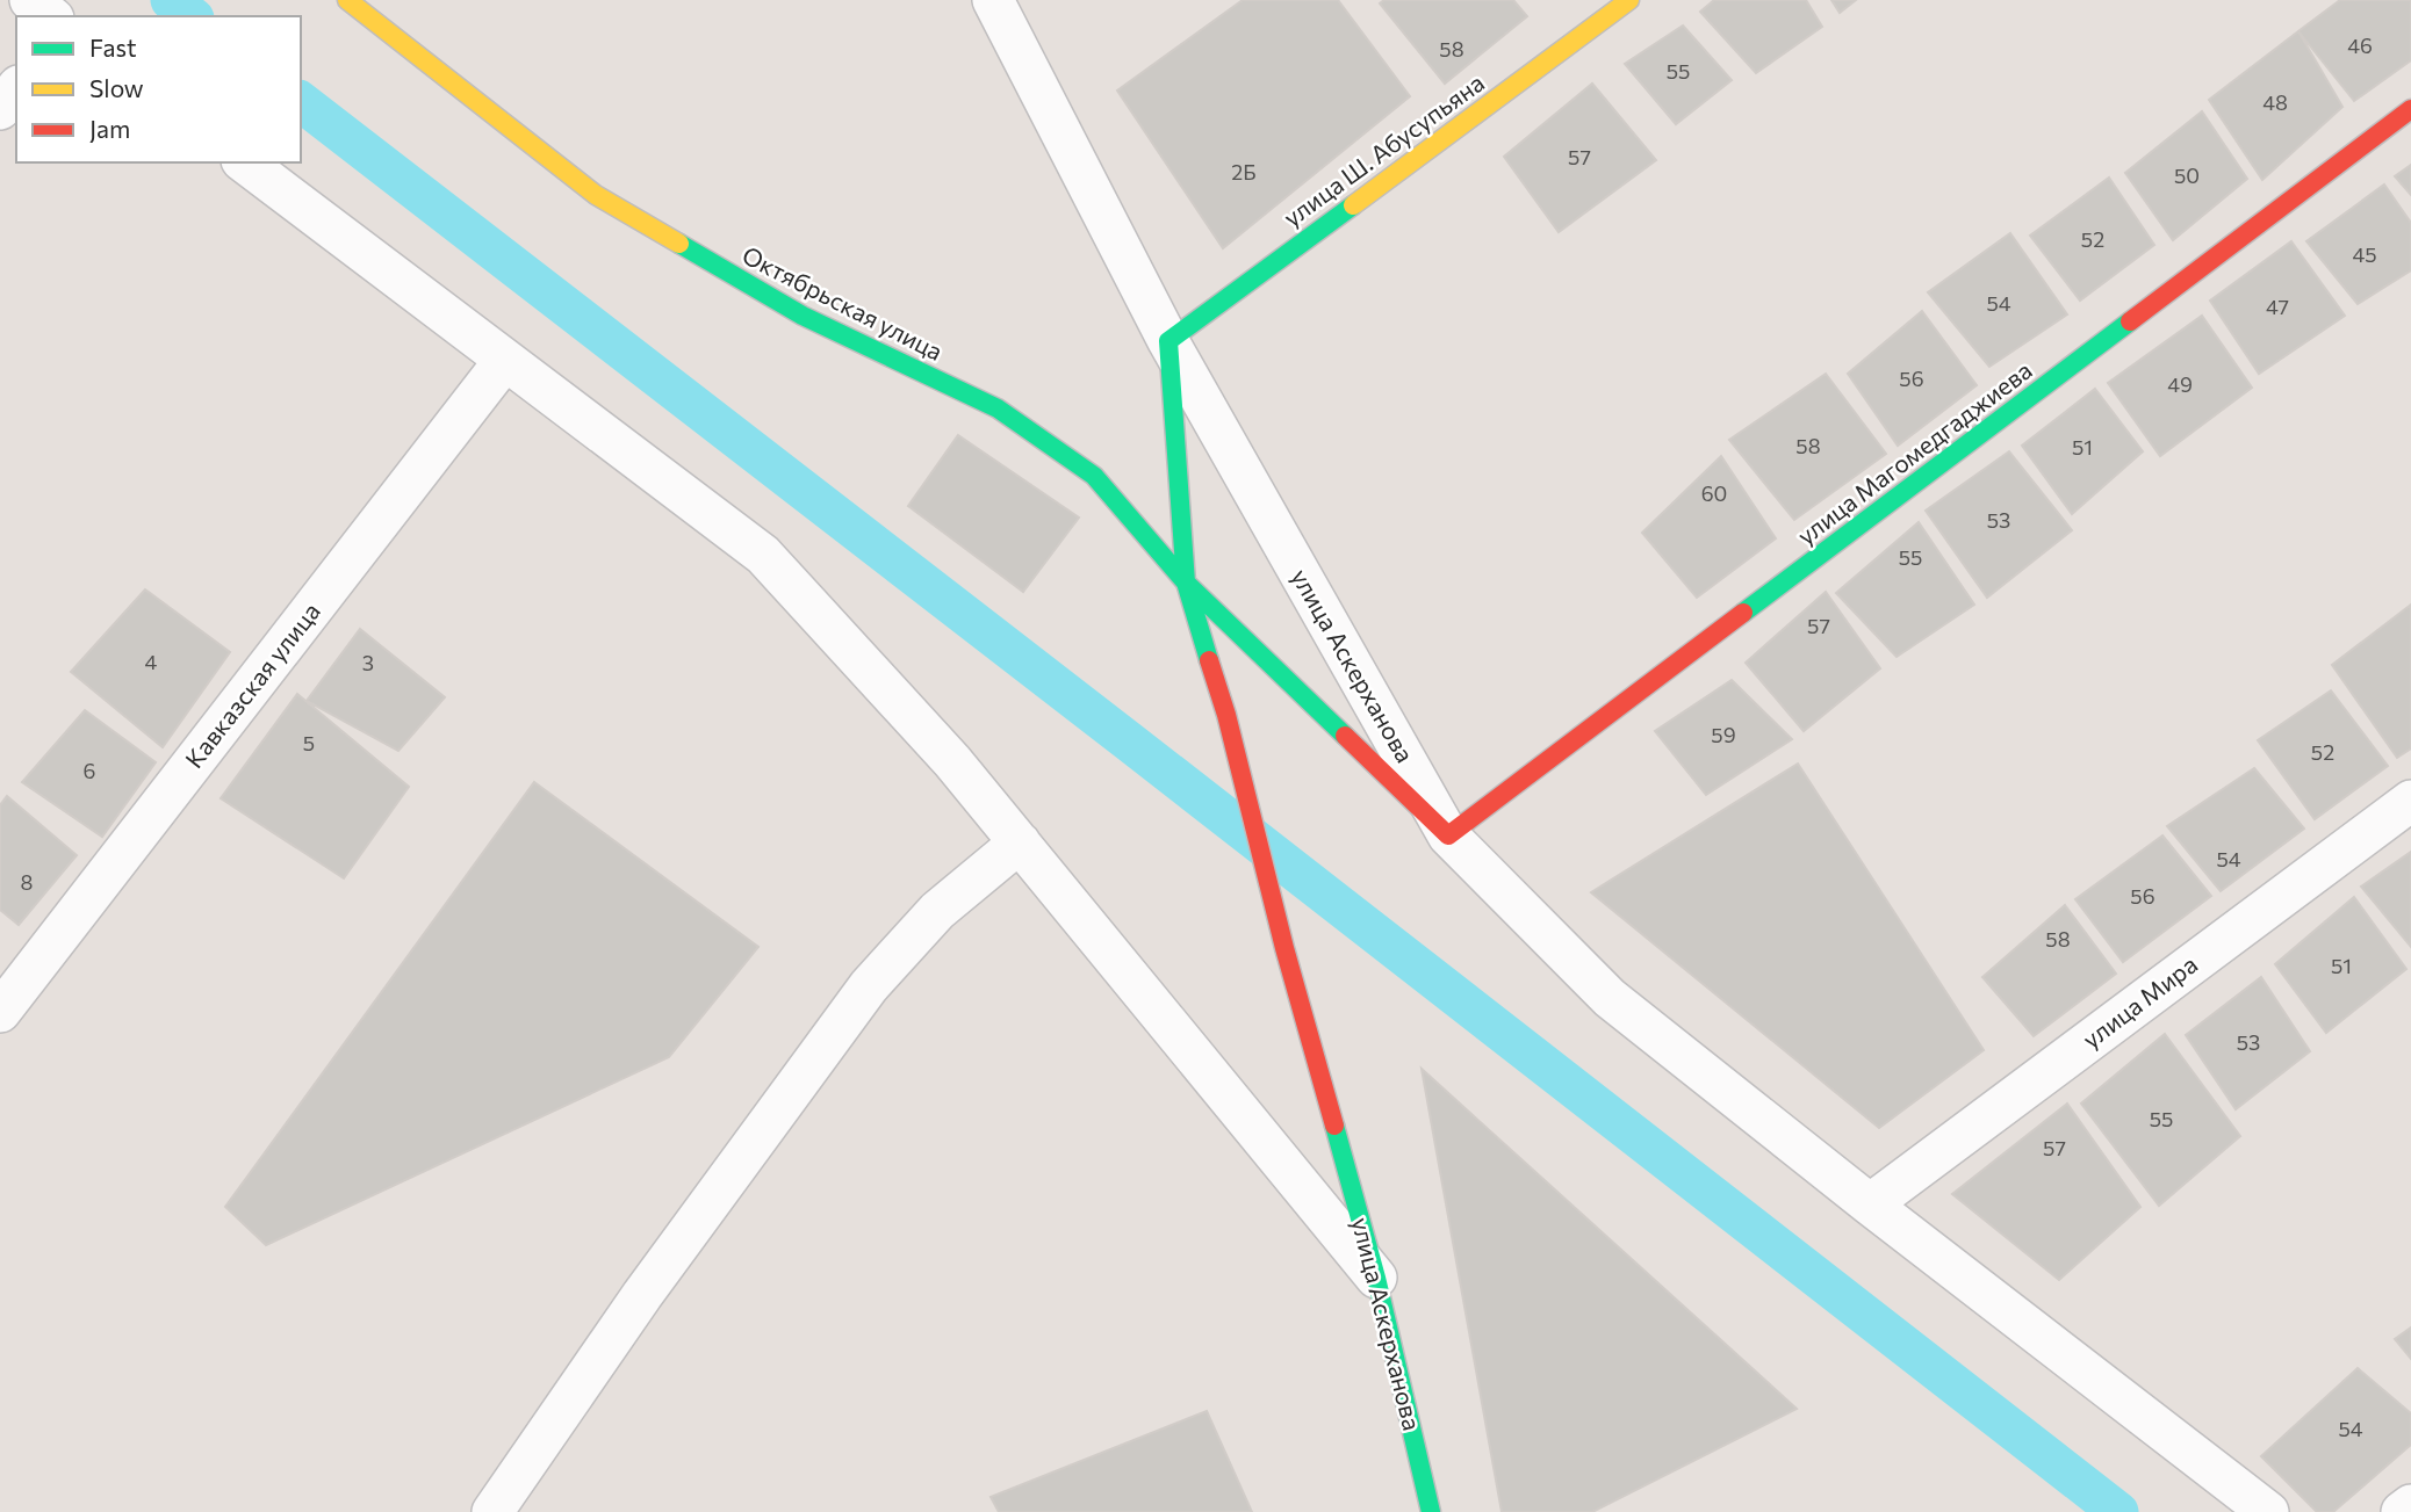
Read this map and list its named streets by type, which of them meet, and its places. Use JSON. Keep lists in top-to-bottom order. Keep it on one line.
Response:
{"streets":{"street":["улица Ш. Абусупьяна","Октябрьская улица","улица Магомедгаджиева","улица Аскерханова","Кавказская улица","улица Мира"]},"crossings":[["улица Ш. Абусупьяна","улица Аскерханова"],["Октябрьская улица","улица Аскерханова"],["улица Магомедгаджиева","улица Аскерханова"],["улица Аскерханова","улица Мира"]],"house_numbers":["46","58","55","48","57","2Б","50","52","45","54","47","56","49","58","51","60","53","55","57","4","3","59","5","52","6","54","8","56","58","51","53","55","57","54"],"legend":["Fast","Slow","Jam"]}
